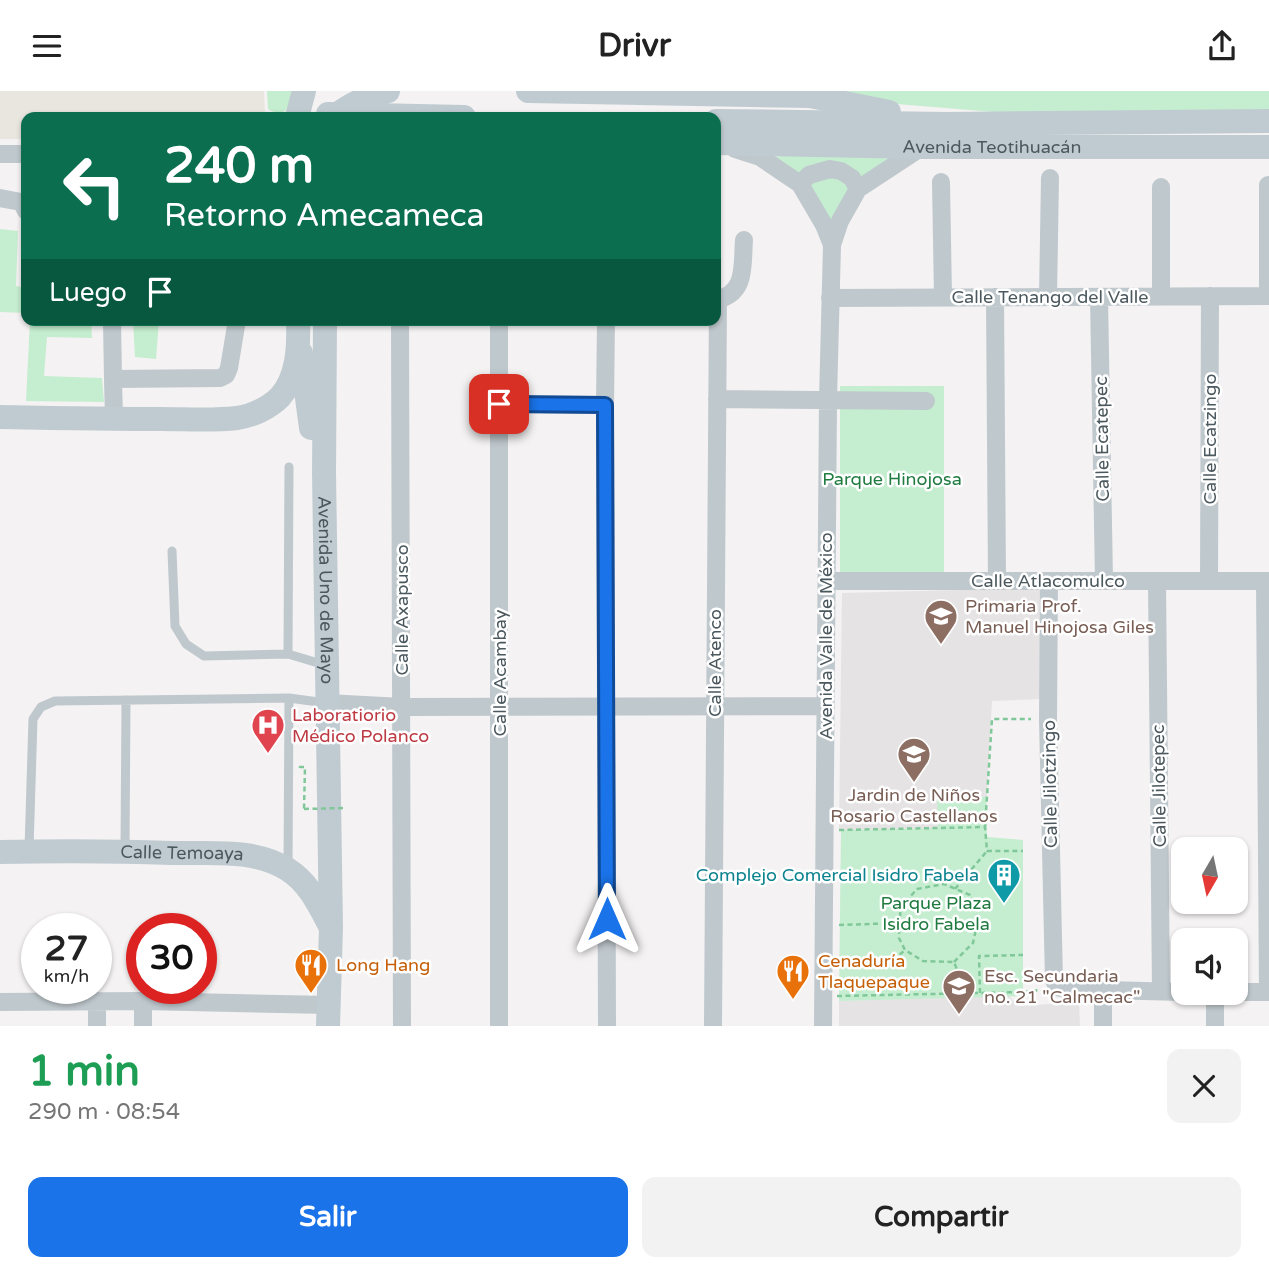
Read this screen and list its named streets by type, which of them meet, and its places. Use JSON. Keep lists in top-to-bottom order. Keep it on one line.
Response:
{"streets":{"main road":["Avenida Teotihuacán","Avenida Uno de Mayo","Calle Temoaya"],"street":["Calle Tenango del Valle","Calle Ecatepec","Calle Ecatzingo","Calle Atlacomulco","Calle Axapusco","Avenida Valle de México","Calle Atenco","Calle Acambay","Calle Jilotzingo","Calle Jilotepec"]},"crossings":[["Avenida Teotihuacán","Avenida Valle de México"],["Calle Tenango del Valle","Calle Ecatepec"],["Calle Tenango del Valle","Calle Ecatzingo"],["Calle Tenango del Valle","Avenida Valle de México"],["Calle Ecatepec","Calle Atlacomulco"],["Calle Ecatzingo","Calle Atlacomulco"],["Calle Atlacomulco","Avenida Valle de México"],["Calle Atlacomulco","Calle Jilotzingo"],["Calle Atlacomulco","Calle Jilotepec"],["Avenida Uno de Mayo","Calle Temoaya"]],"parks":["Parque Hinojosa","Parque Plaza Isidro Fabela"],"places":{"school or university":["Primaria Prof. Manuel Hinojosa Giles","Jardin de Niños Rosario Castellanos","Esc. Secundaria no. 21 \"Calmecac\""],"hospital":["Laboratiorio Médico Polanco"],"building":["Complejo Comercial Isidro Fabela"],"restaurant":["Long Hang","Cenaduría Tlaquepaque"]},"north":"bottom","page":{"header":"Drivr","turn":["240 m","Retorno Amecameca"],"then":"Luego","speed":"27 km/h","limit":"30","heading":["1 min","290 m · 08:54"],"buttons":["Salir","Compartir"]}}
